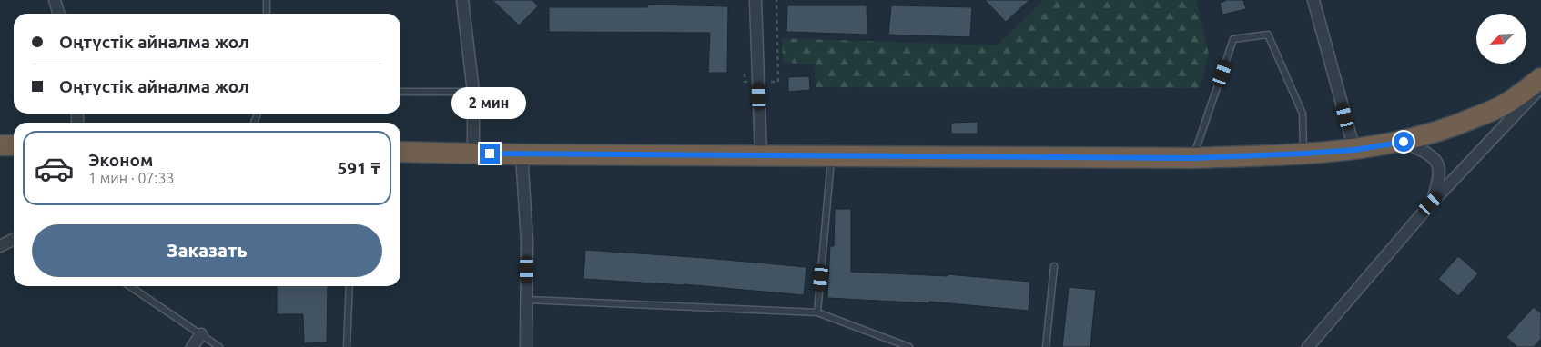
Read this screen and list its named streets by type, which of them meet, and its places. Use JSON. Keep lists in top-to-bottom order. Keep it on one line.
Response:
{"north":"bottom left","page":{"banner":["Оңтүстік айналма жол","Оңтүстік айналма жол"],"bubble":"2 мин","list":[{"name":"Эконом","note":"1 мин · 07:33","value":"591 ₸"}],"buttons":"Заказать"}}
